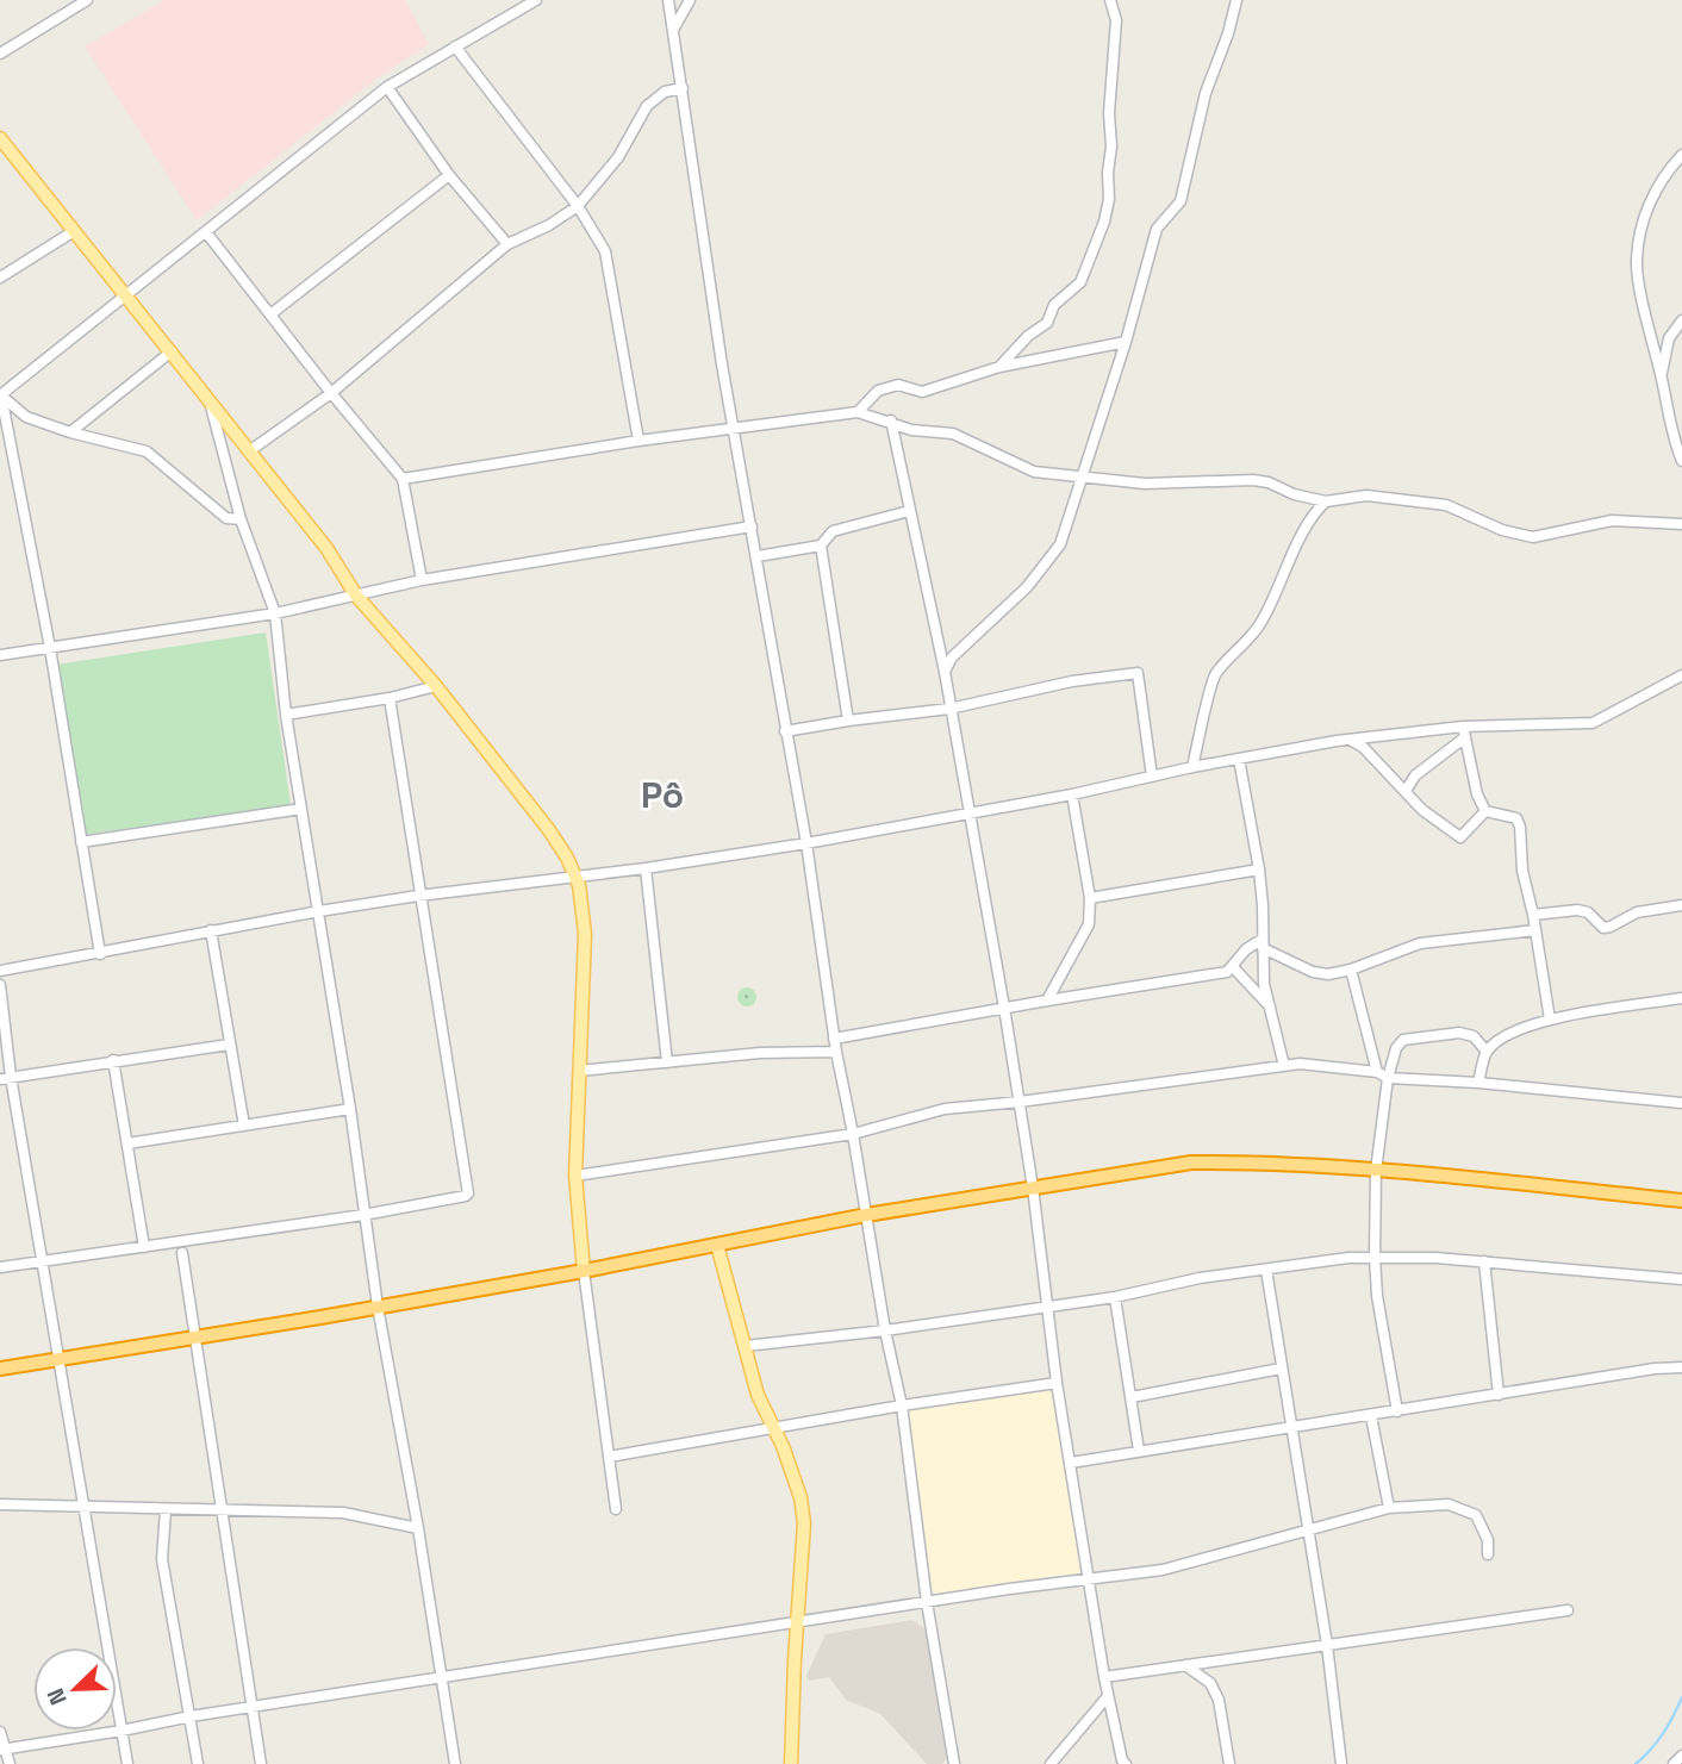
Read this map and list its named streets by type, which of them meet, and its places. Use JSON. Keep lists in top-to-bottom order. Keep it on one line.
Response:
{"districts":["Pô"],"north":"bottom left"}
